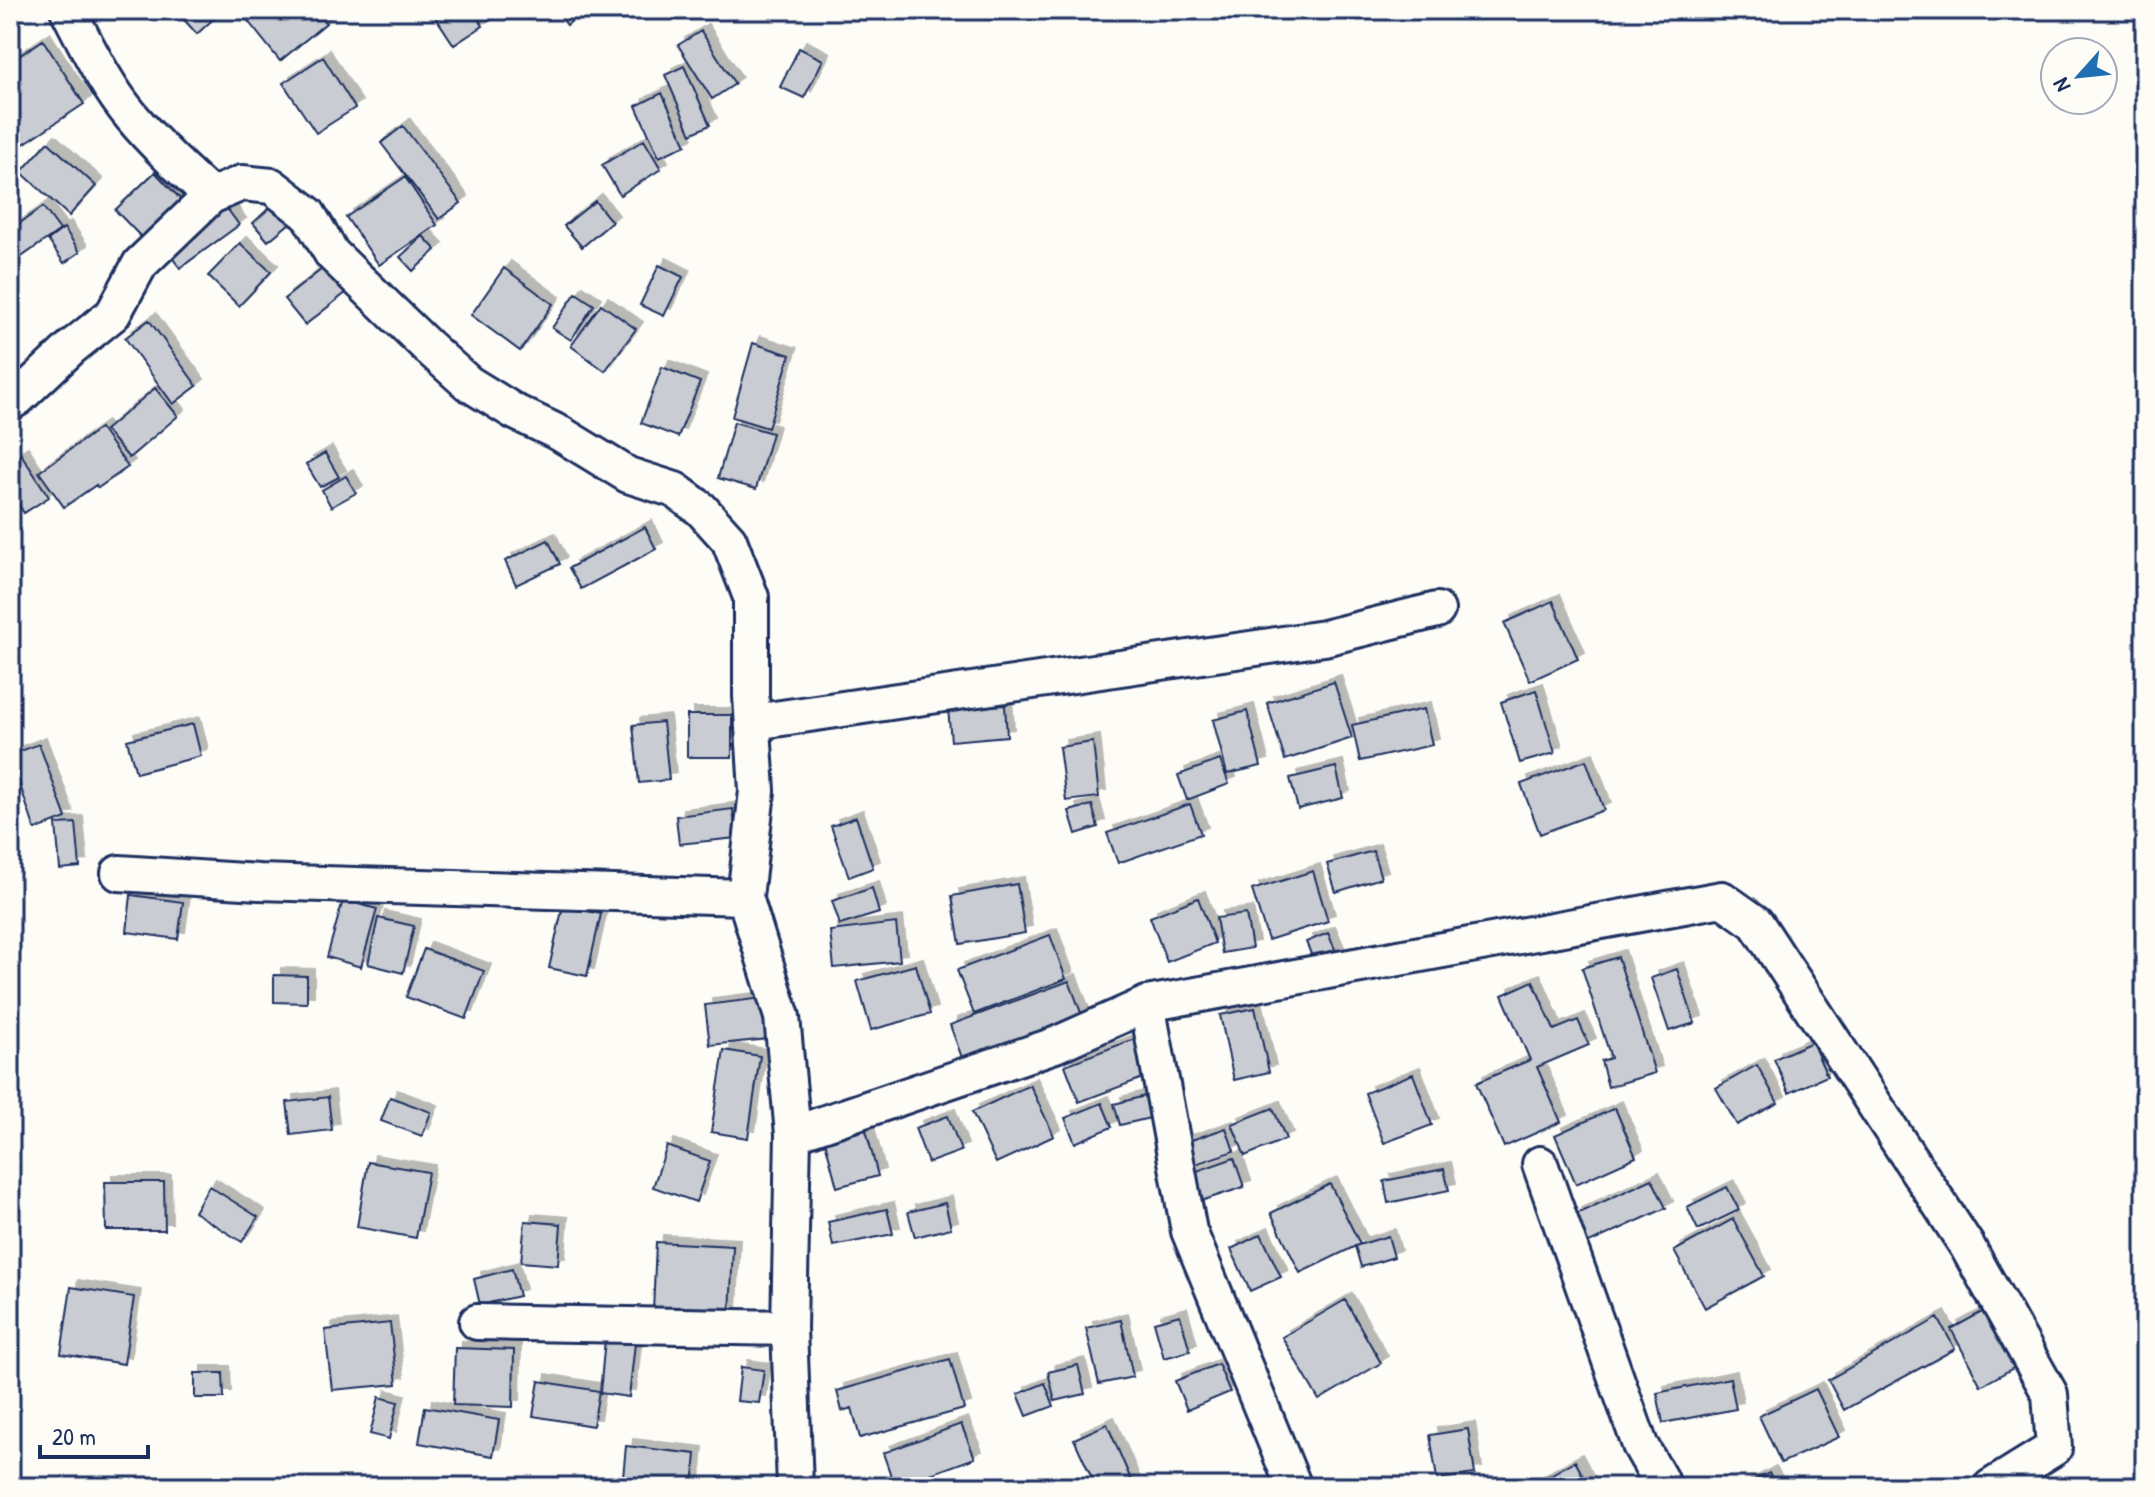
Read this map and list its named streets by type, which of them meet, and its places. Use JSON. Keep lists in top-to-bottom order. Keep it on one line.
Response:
{"scale_bar":"20 m","north":"bottom left"}
